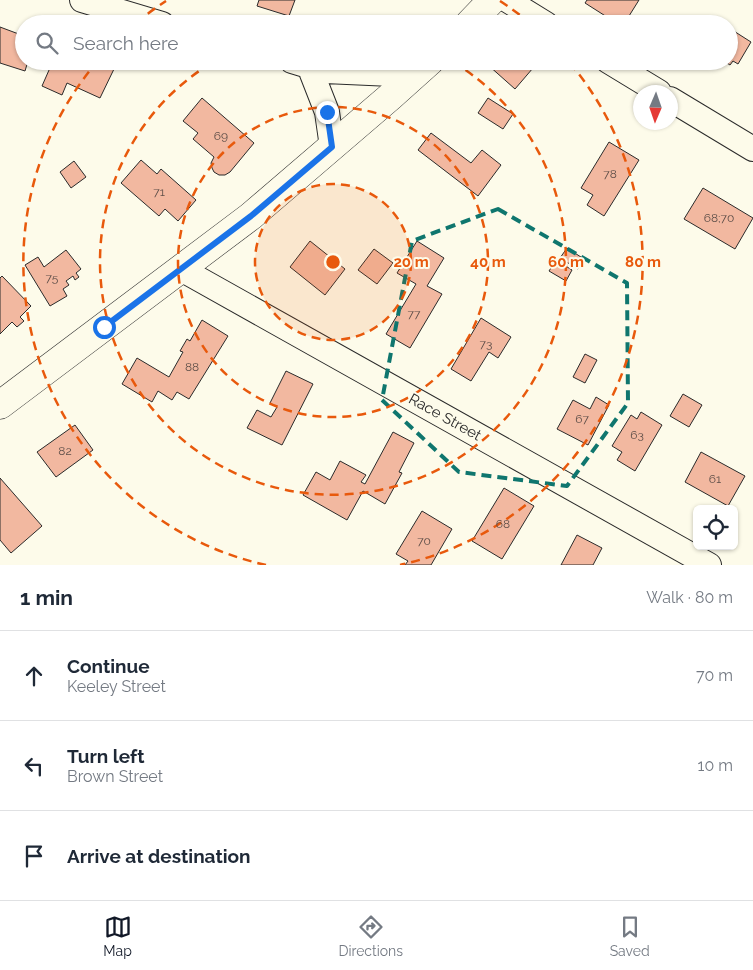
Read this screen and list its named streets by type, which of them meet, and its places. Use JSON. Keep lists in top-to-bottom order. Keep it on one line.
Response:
{"streets":{"street":["Race Street"]},"house_numbers":["69","78","71","68;70","75","77","73","88","67","63","82","61","68","70"],"north":"bottom","page":{"search":"Search here","heading":["1 min","Walk · 80 m"],"list":[["Continue","Keeley Street","70 m"],["Turn left","Brown Street","10 m"],"Arrive at destination"],"nav":["Map","Directions","Saved"]},"rings":["20 m","40 m","60 m","80 m"]}
